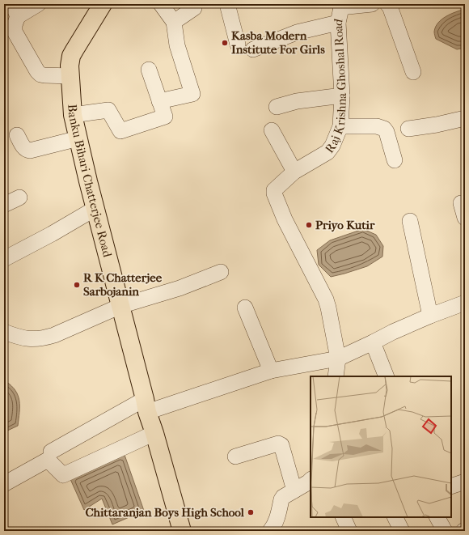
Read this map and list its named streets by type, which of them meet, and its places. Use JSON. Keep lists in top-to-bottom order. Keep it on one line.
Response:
{"streets":{"main road":["Banku Bihari Chatterjee Road"],"street":["Raj Krishna Ghoshal Road"]},"places":["Kasba Modern Institute For Girls","Priyo Kutir","R K Chatterjee Sarbojanin","Chittaranjan Boys High School"]}
